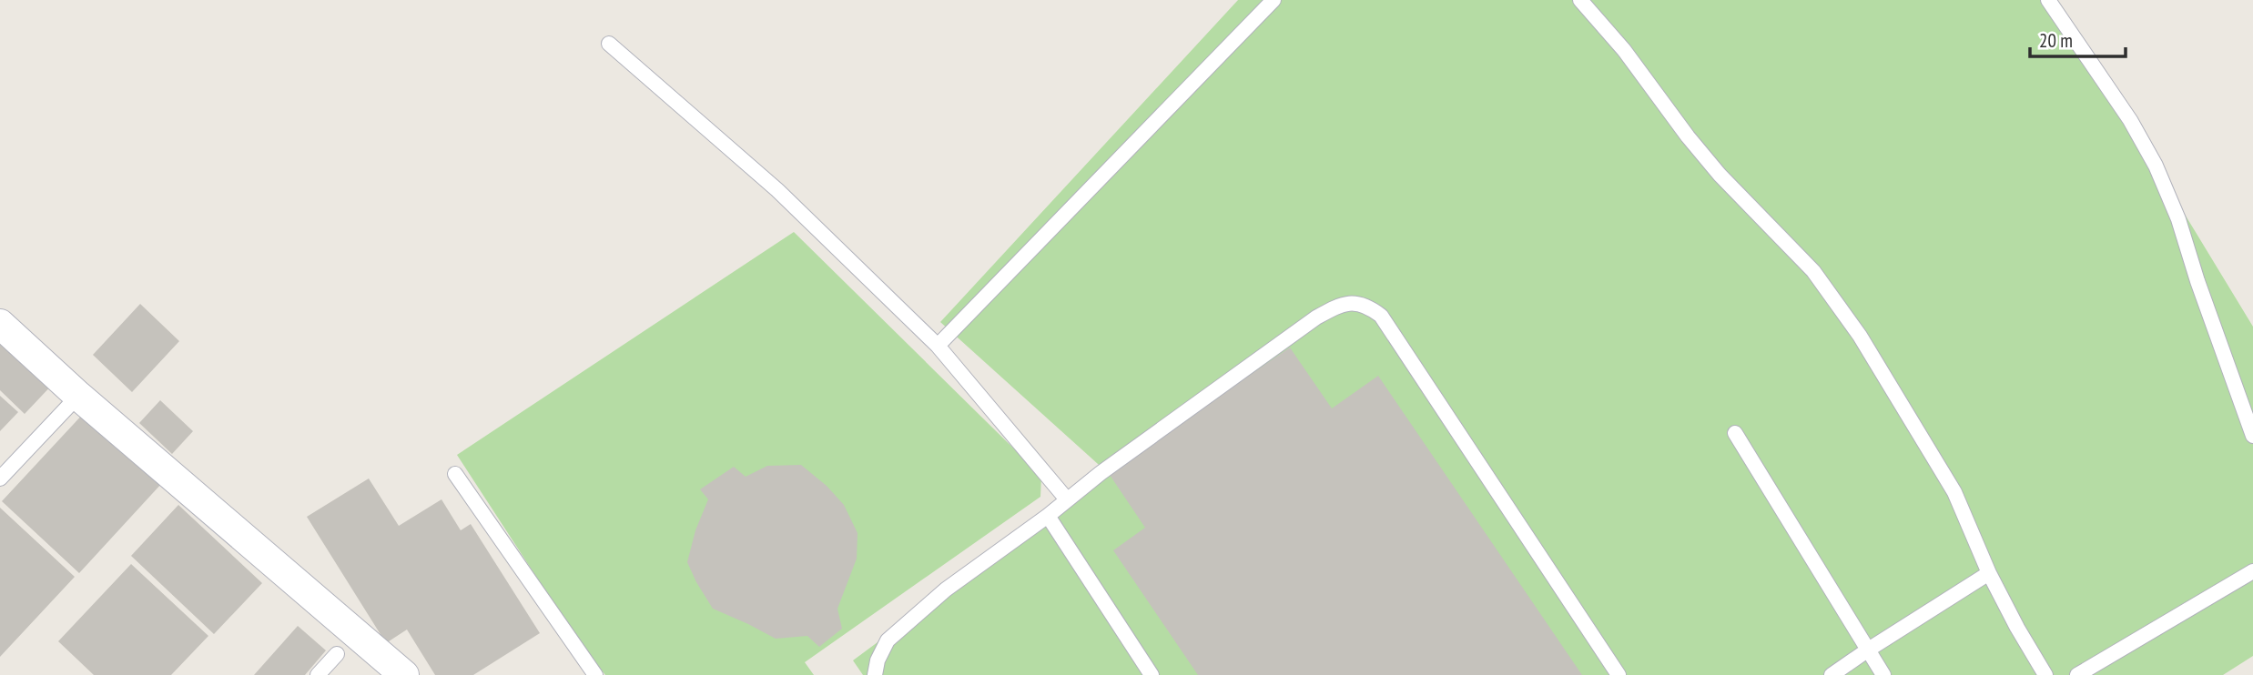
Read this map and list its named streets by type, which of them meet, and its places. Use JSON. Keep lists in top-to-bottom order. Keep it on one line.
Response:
{"scale_bar":"20 m"}
